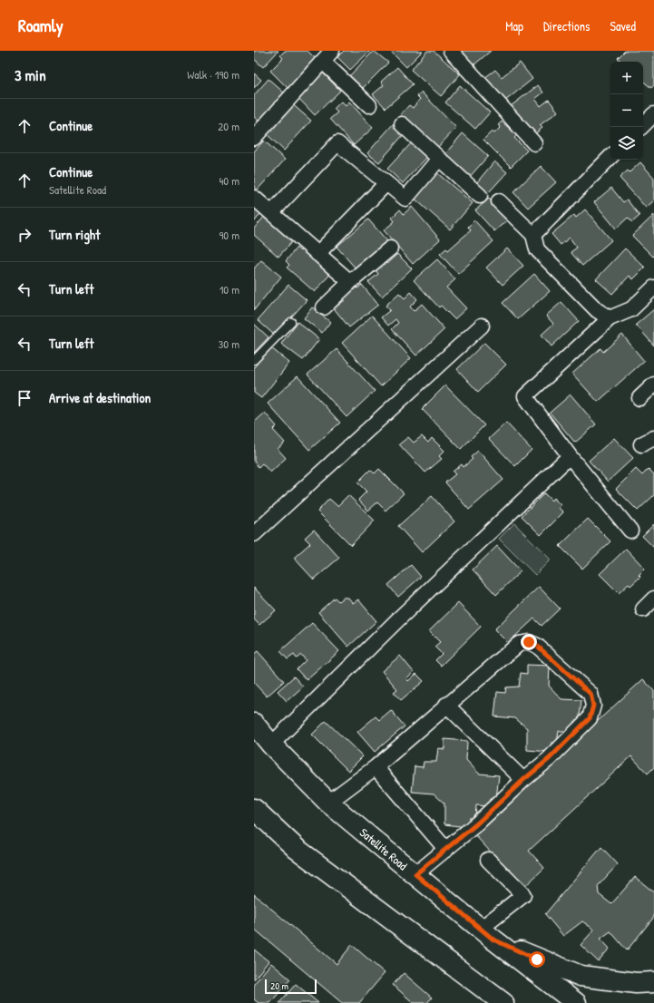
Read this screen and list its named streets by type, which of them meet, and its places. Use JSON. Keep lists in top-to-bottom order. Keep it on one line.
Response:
{"streets":{"main road":["Satellite Road"]},"scale_bar":"20 m","page":{"header":"Roamly","nav":["Map","Directions","Saved"],"heading":["3 min","Walk · 190 m"],"map_buttons":["+","−"],"list":[["Continue","20 m"],["Continue","Satellite Road","40 m"],["Turn right","90 m"],["Turn left","10 m"],["Turn left","30 m"],"Arrive at destination"],"scale":"20 m"}}
